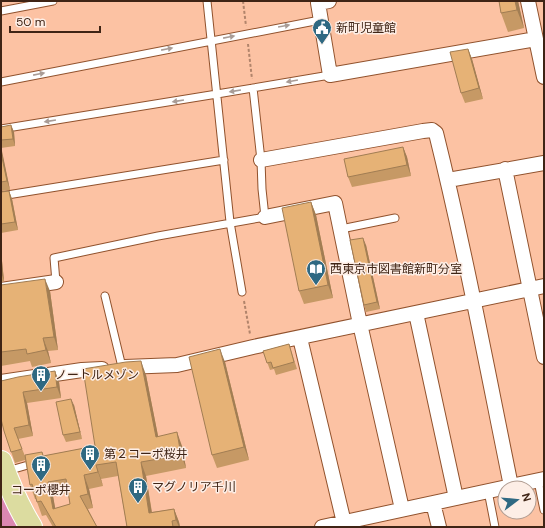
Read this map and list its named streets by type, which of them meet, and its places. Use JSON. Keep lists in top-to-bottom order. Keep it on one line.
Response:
{"places":{"public building":["新町児童館"],"library":["西東京市図書館新町分室"],"building":["ノートルメゾン","第２コーポ桜井","コーポ櫻井","マグノリア千川"]},"scale_bar":"50 m","north":"right"}
